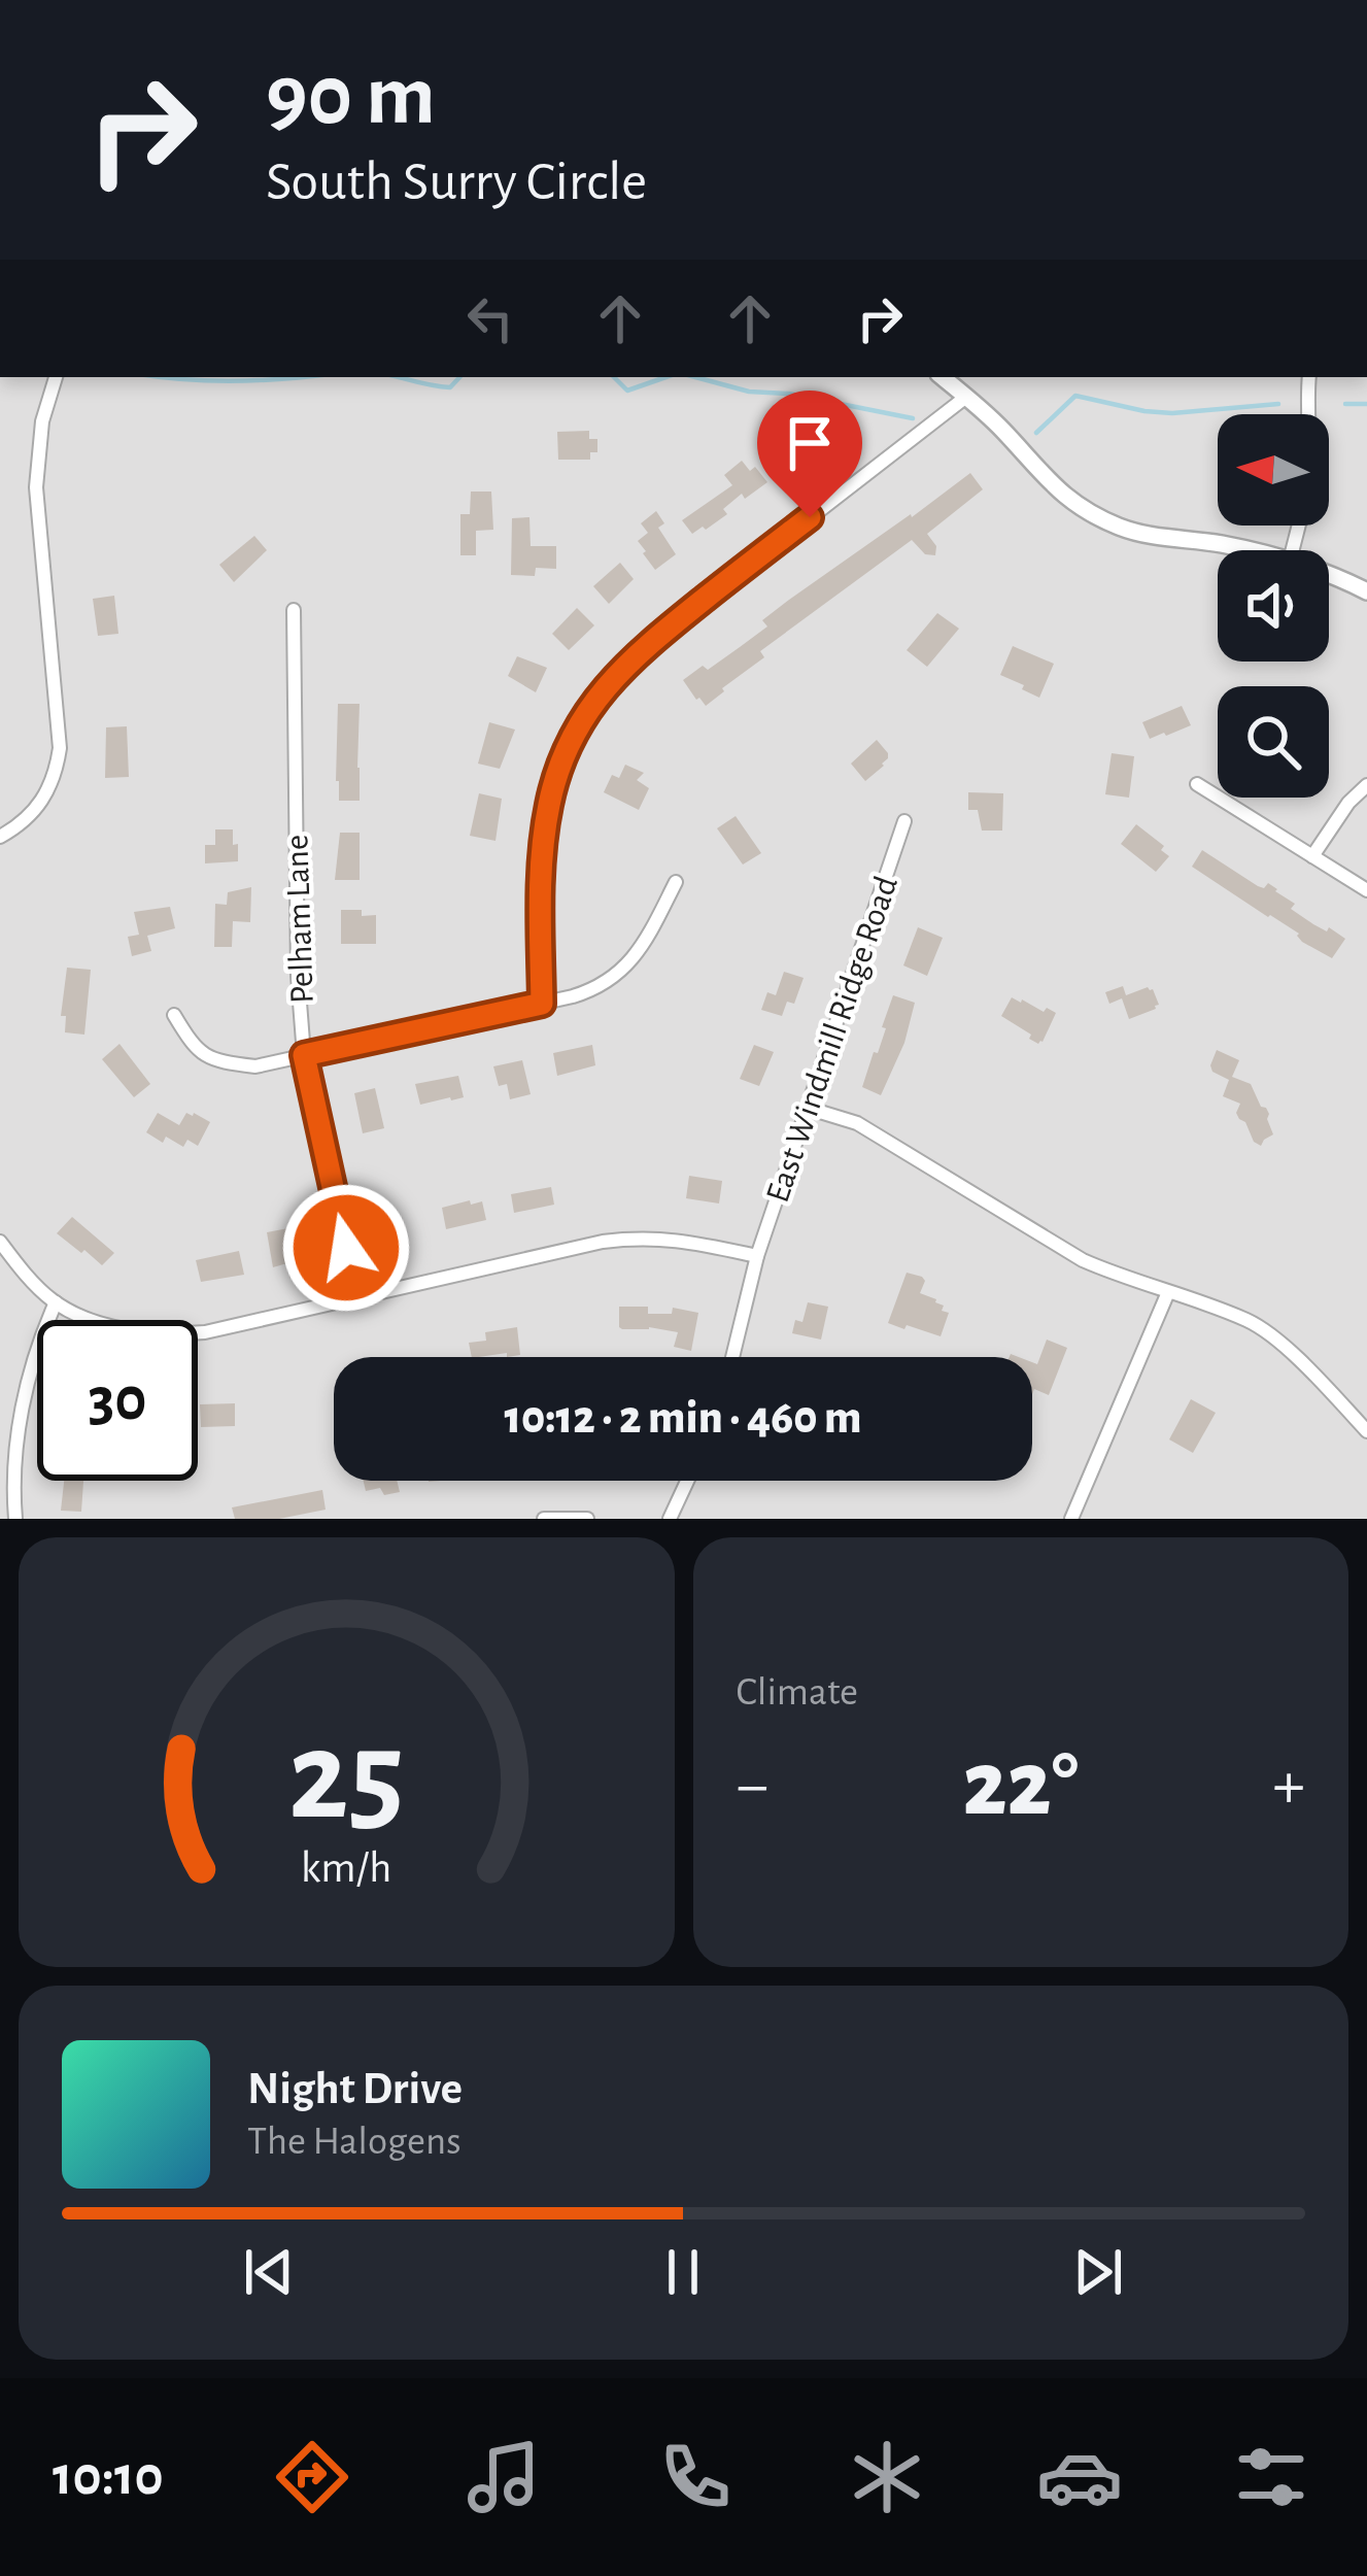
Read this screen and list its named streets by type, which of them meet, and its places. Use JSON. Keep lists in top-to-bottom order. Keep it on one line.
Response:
{"streets":{"street":["Pelham Lane","East Windmill Ridge Road"]},"north":"left","page":{"turn":["90 m","South Surry Circle"],"limit":"30","trip":"10:12 · 2 min · 460 m","tile":"Climate","heat":["−","22°","+"],"song":["Night Drive","The Halogens"],"tabs":"10:10","gauge":["25","km/h"]}}
